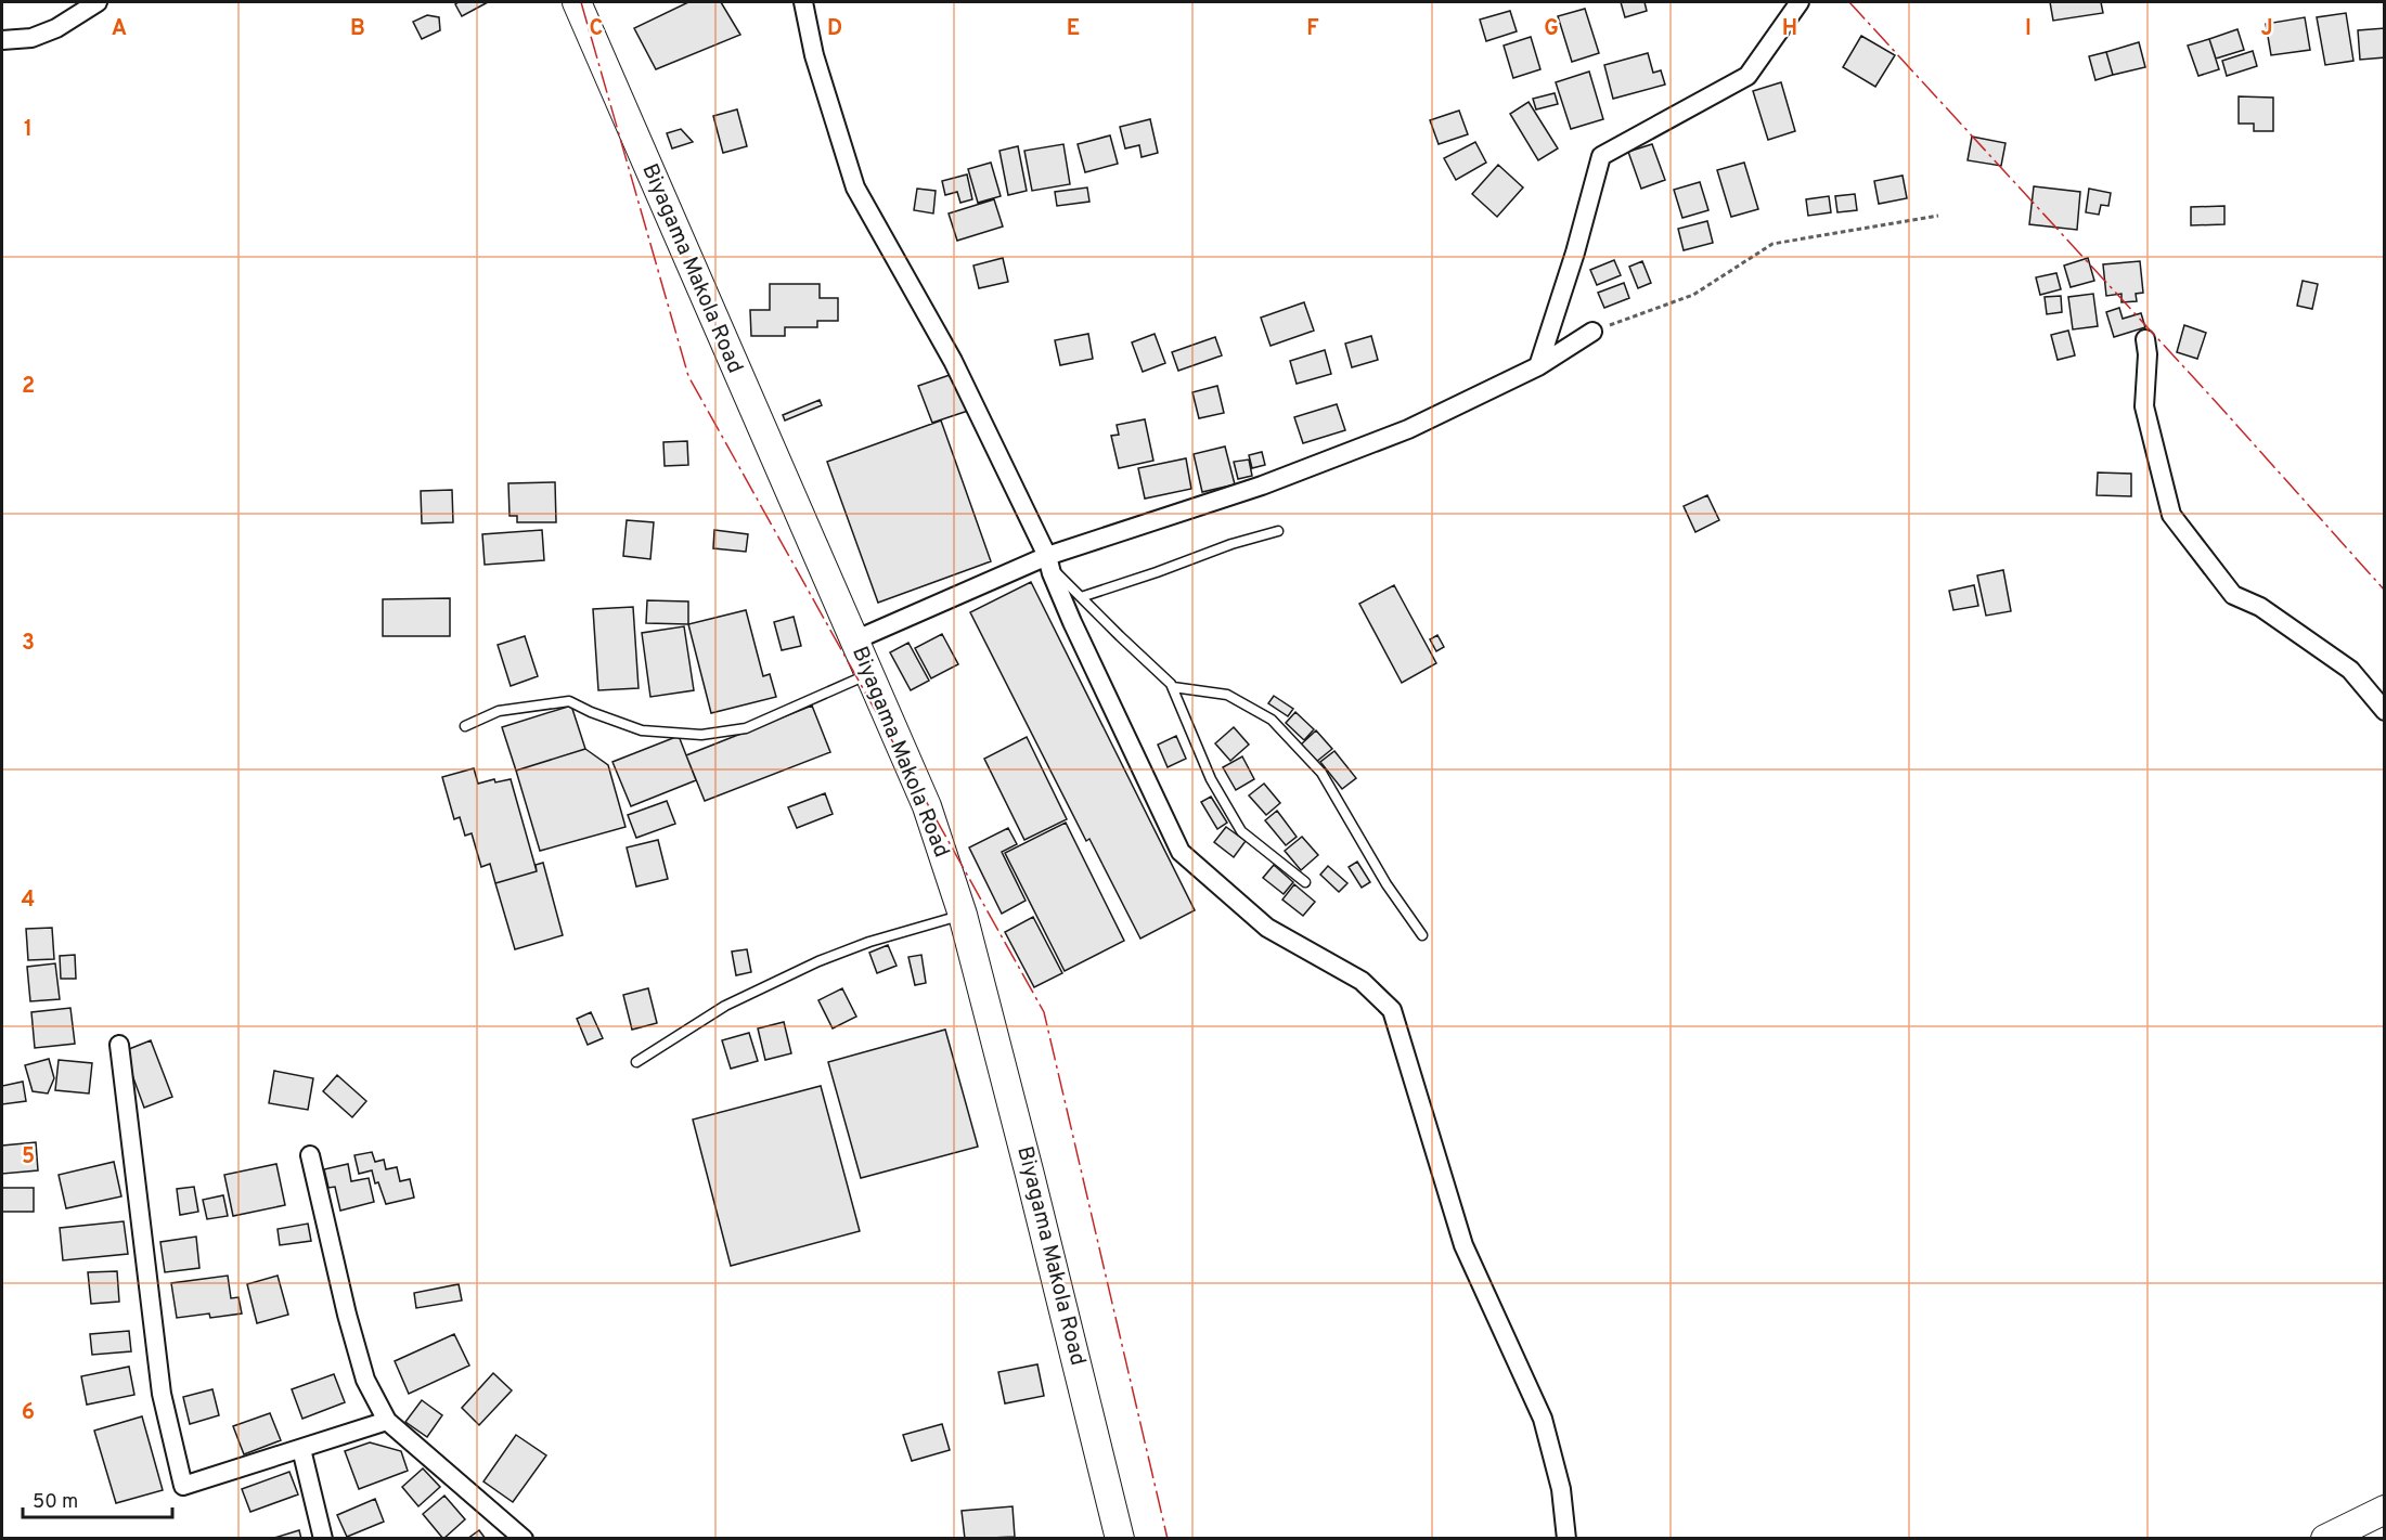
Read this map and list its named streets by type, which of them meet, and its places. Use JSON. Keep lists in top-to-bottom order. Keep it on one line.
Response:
{"streets":{"main road":["Biyagama Makola Road"]},"scale_bar":"50 m","grid":{"columns":["A","B","C","D","E","F","G","H","I","J"],"rows":["1","2","3","4","5","6"]}}
